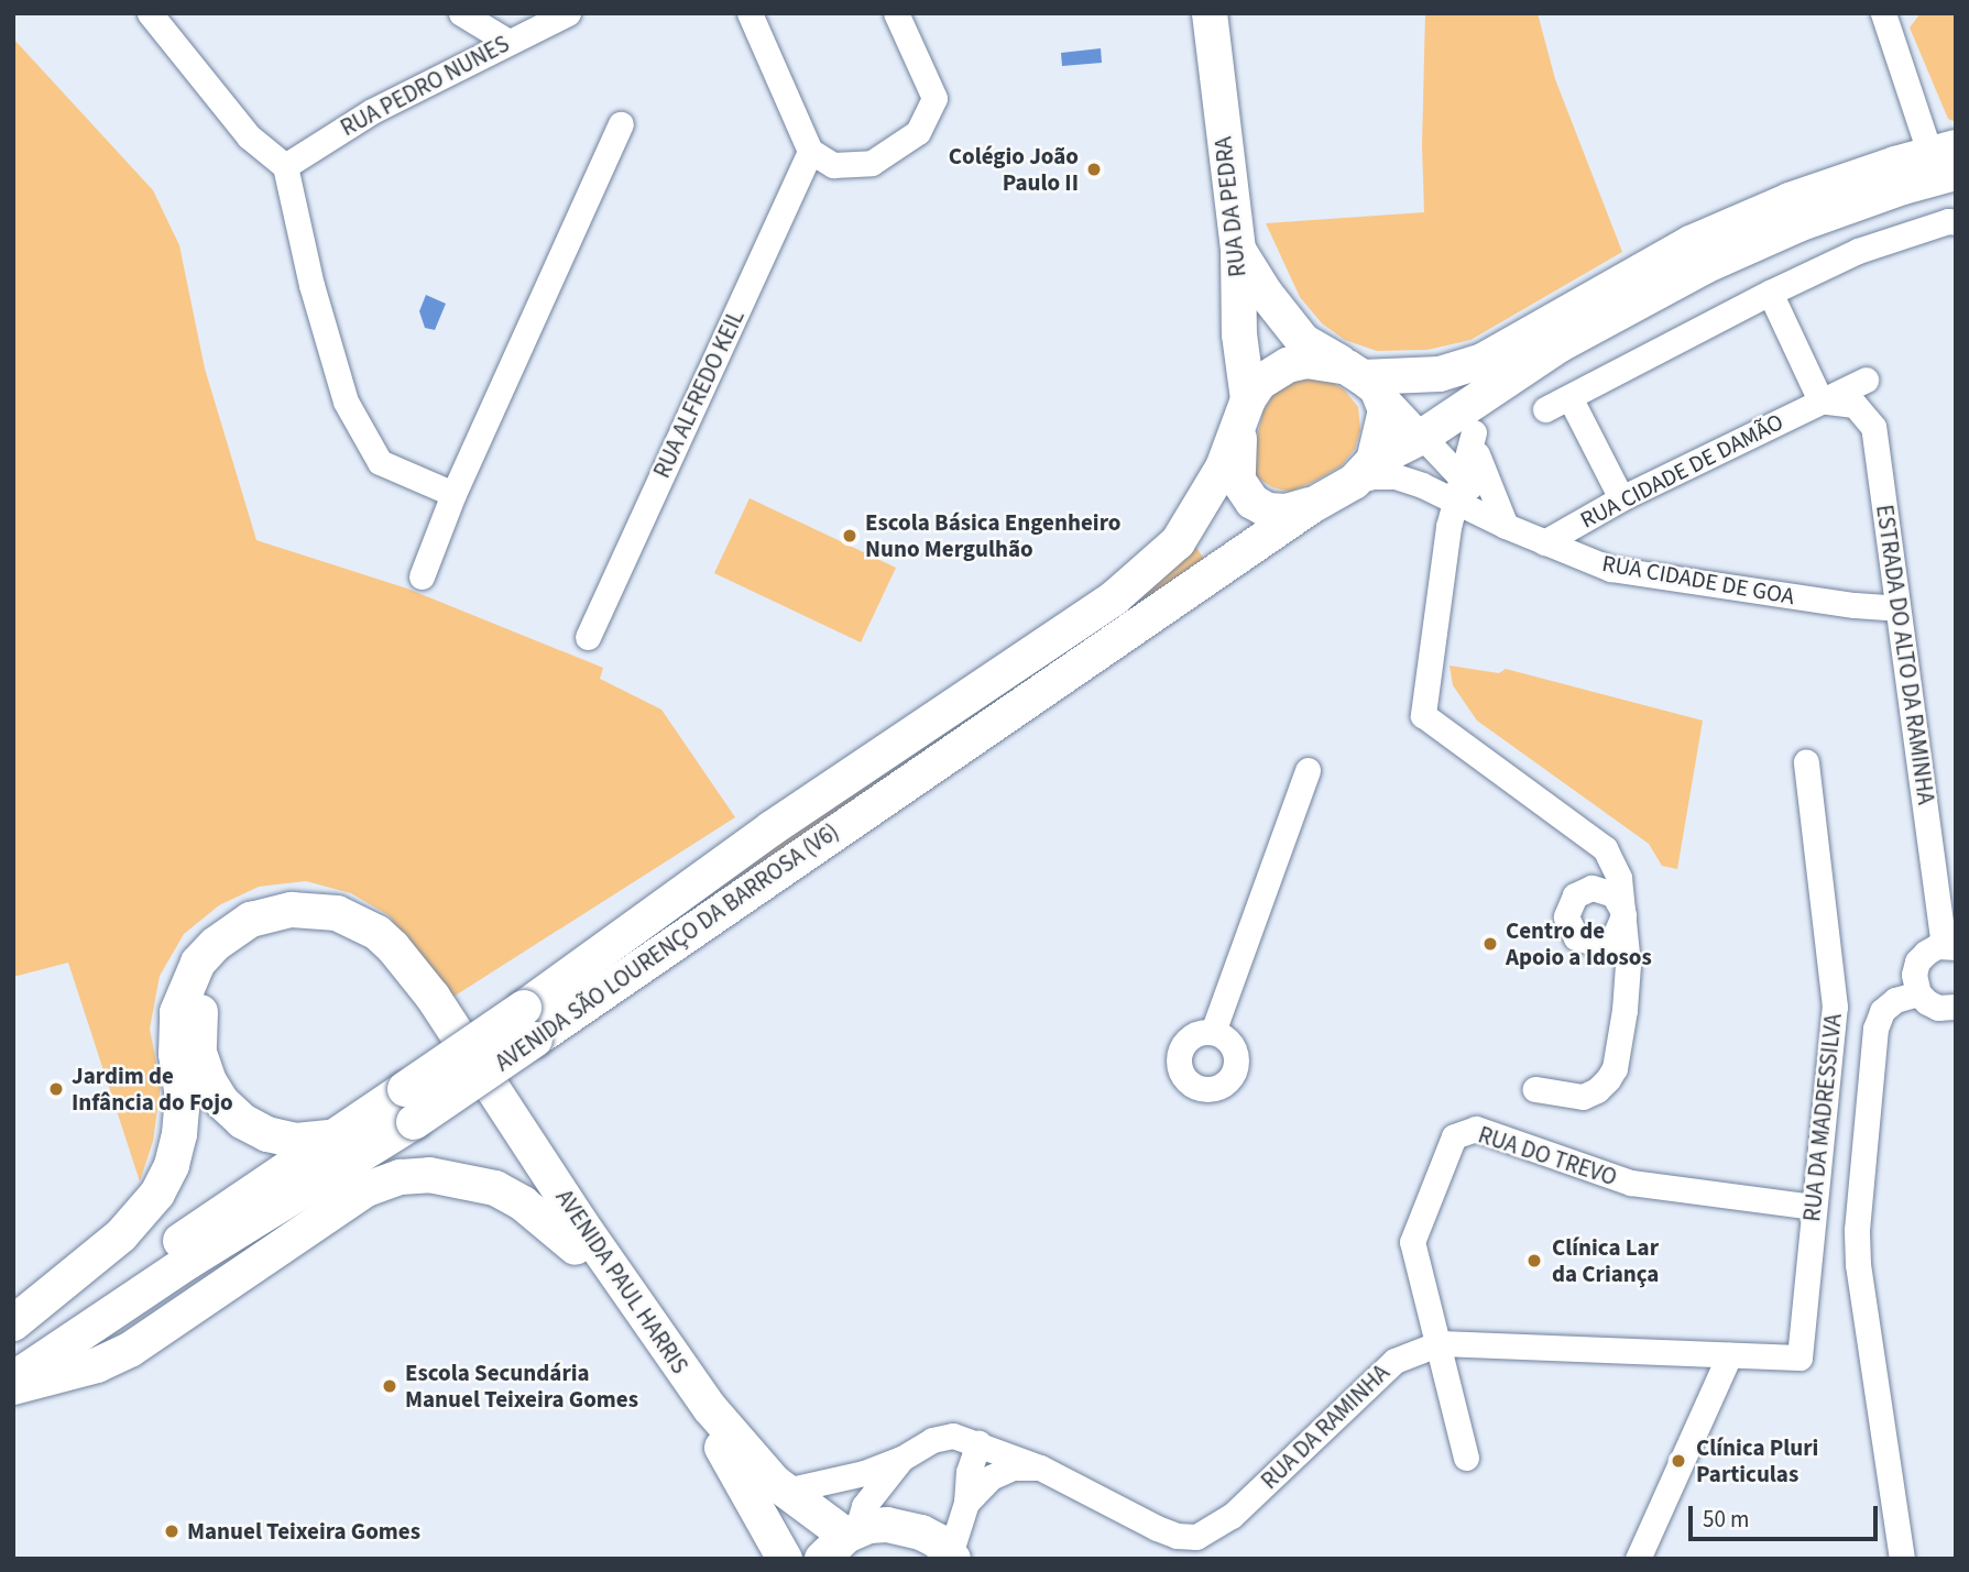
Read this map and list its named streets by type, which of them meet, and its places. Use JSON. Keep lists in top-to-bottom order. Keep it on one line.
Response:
{"streets":{"main road":["RUA DA PEDRA","AVENIDA SÃO LOURENÇO DA BARROSA (V6)","AVENIDA PAUL HARRIS"],"street":["RUA PEDRO NUNES","RUA ALFREDO KEIL","RUA CIDADE DE DAMÃO","RUA CIDADE DE GOA","ESTRADA DO ALTO DA RAMINHA","RUA DA MADRESSILVA","RUA DO TREVO","RUA DA RAMINHA"]},"crossings":[["RUA DA PEDRA","AVENIDA SÃO LOURENÇO DA BARROSA (V6)"],["RUA CIDADE DE DAMÃO","RUA CIDADE DE GOA"],["RUA CIDADE DE DAMÃO","ESTRADA DO ALTO DA RAMINHA"],["RUA CIDADE DE GOA","ESTRADA DO ALTO DA RAMINHA"],["RUA DA MADRESSILVA","RUA DO TREVO"],["RUA DA MADRESSILVA","RUA DA RAMINHA"],["RUA DO TREVO","RUA DA RAMINHA"],["AVENIDA PAUL HARRIS","RUA DA RAMINHA"]],"places":["Colégio João Paulo II","Escola Básica Engenheiro Nuno Mergulhão","Centro de Apoio a Idosos","Jardim de Infância do Fojo","Clínica Lar da Criança","Escola Secundária Manuel Teixeira Gomes","Clínica Pluri Particulas","Manuel Teixeira Gomes"],"scale_bar":"50 m"}
